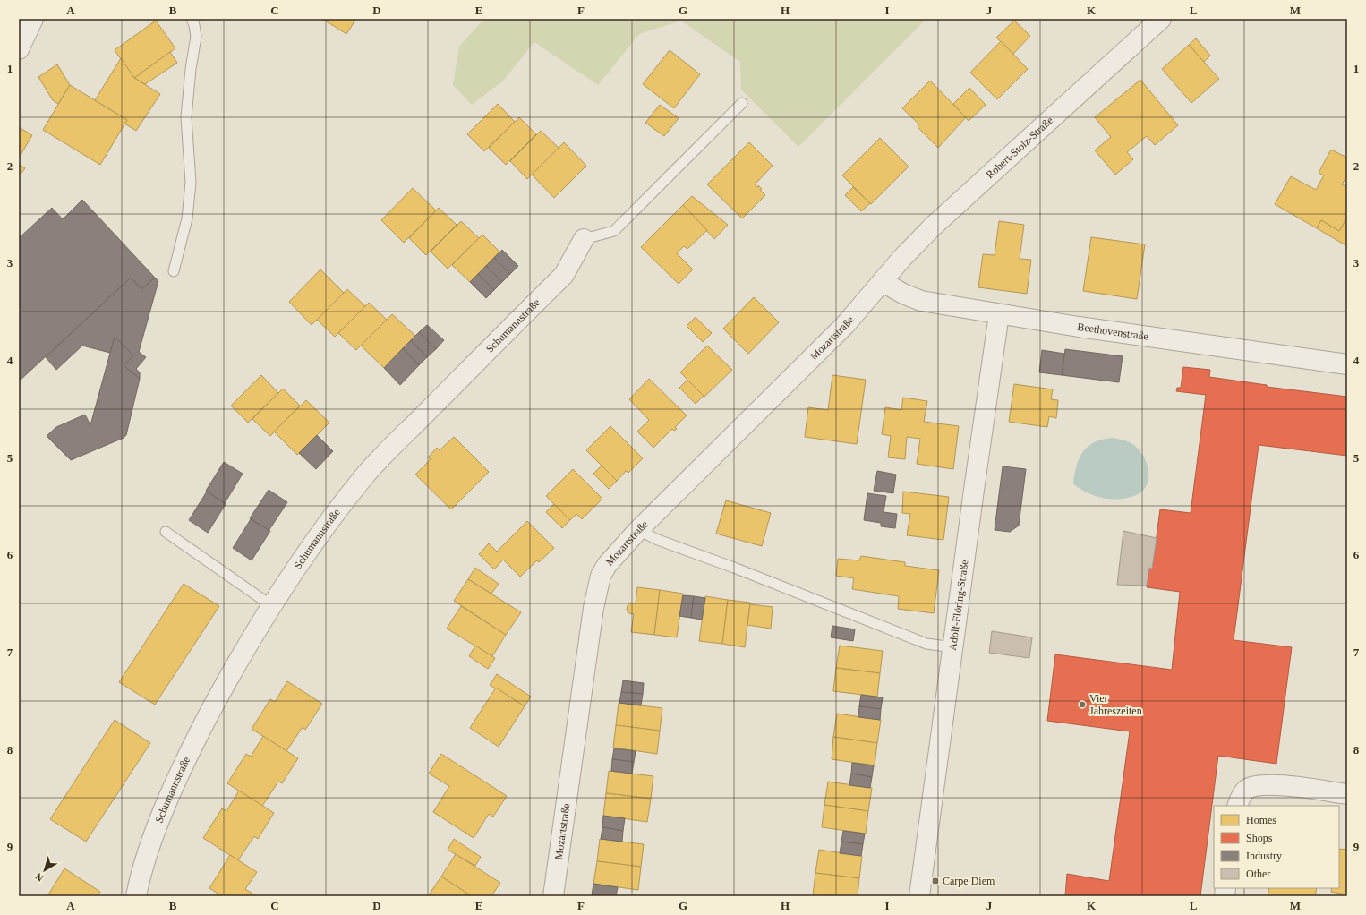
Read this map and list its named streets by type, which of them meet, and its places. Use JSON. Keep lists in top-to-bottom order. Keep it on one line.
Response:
{"streets":{"street":["Robert-Stolz-Straße","Schumannstraße","Beethovenstraße","Mozartstraße","Adolf-Flöring-Straße"]},"crossings":[["Robert-Stolz-Straße","Beethovenstraße"],["Robert-Stolz-Straße","Mozartstraße"],["Beethovenstraße","Mozartstraße"],["Beethovenstraße","Adolf-Flöring-Straße"]],"places":{"other":["Vier Jahreszeiten"],"transit":["Carpe Diem"]},"legend":["Homes","Shops","Industry","Other"],"north":"bottom left","grid":{"columns":["A","B","C","D","E","F","G","H","I","J","K","L","M"],"rows":["1","2","3","4","5","6","7","8","9"]}}
